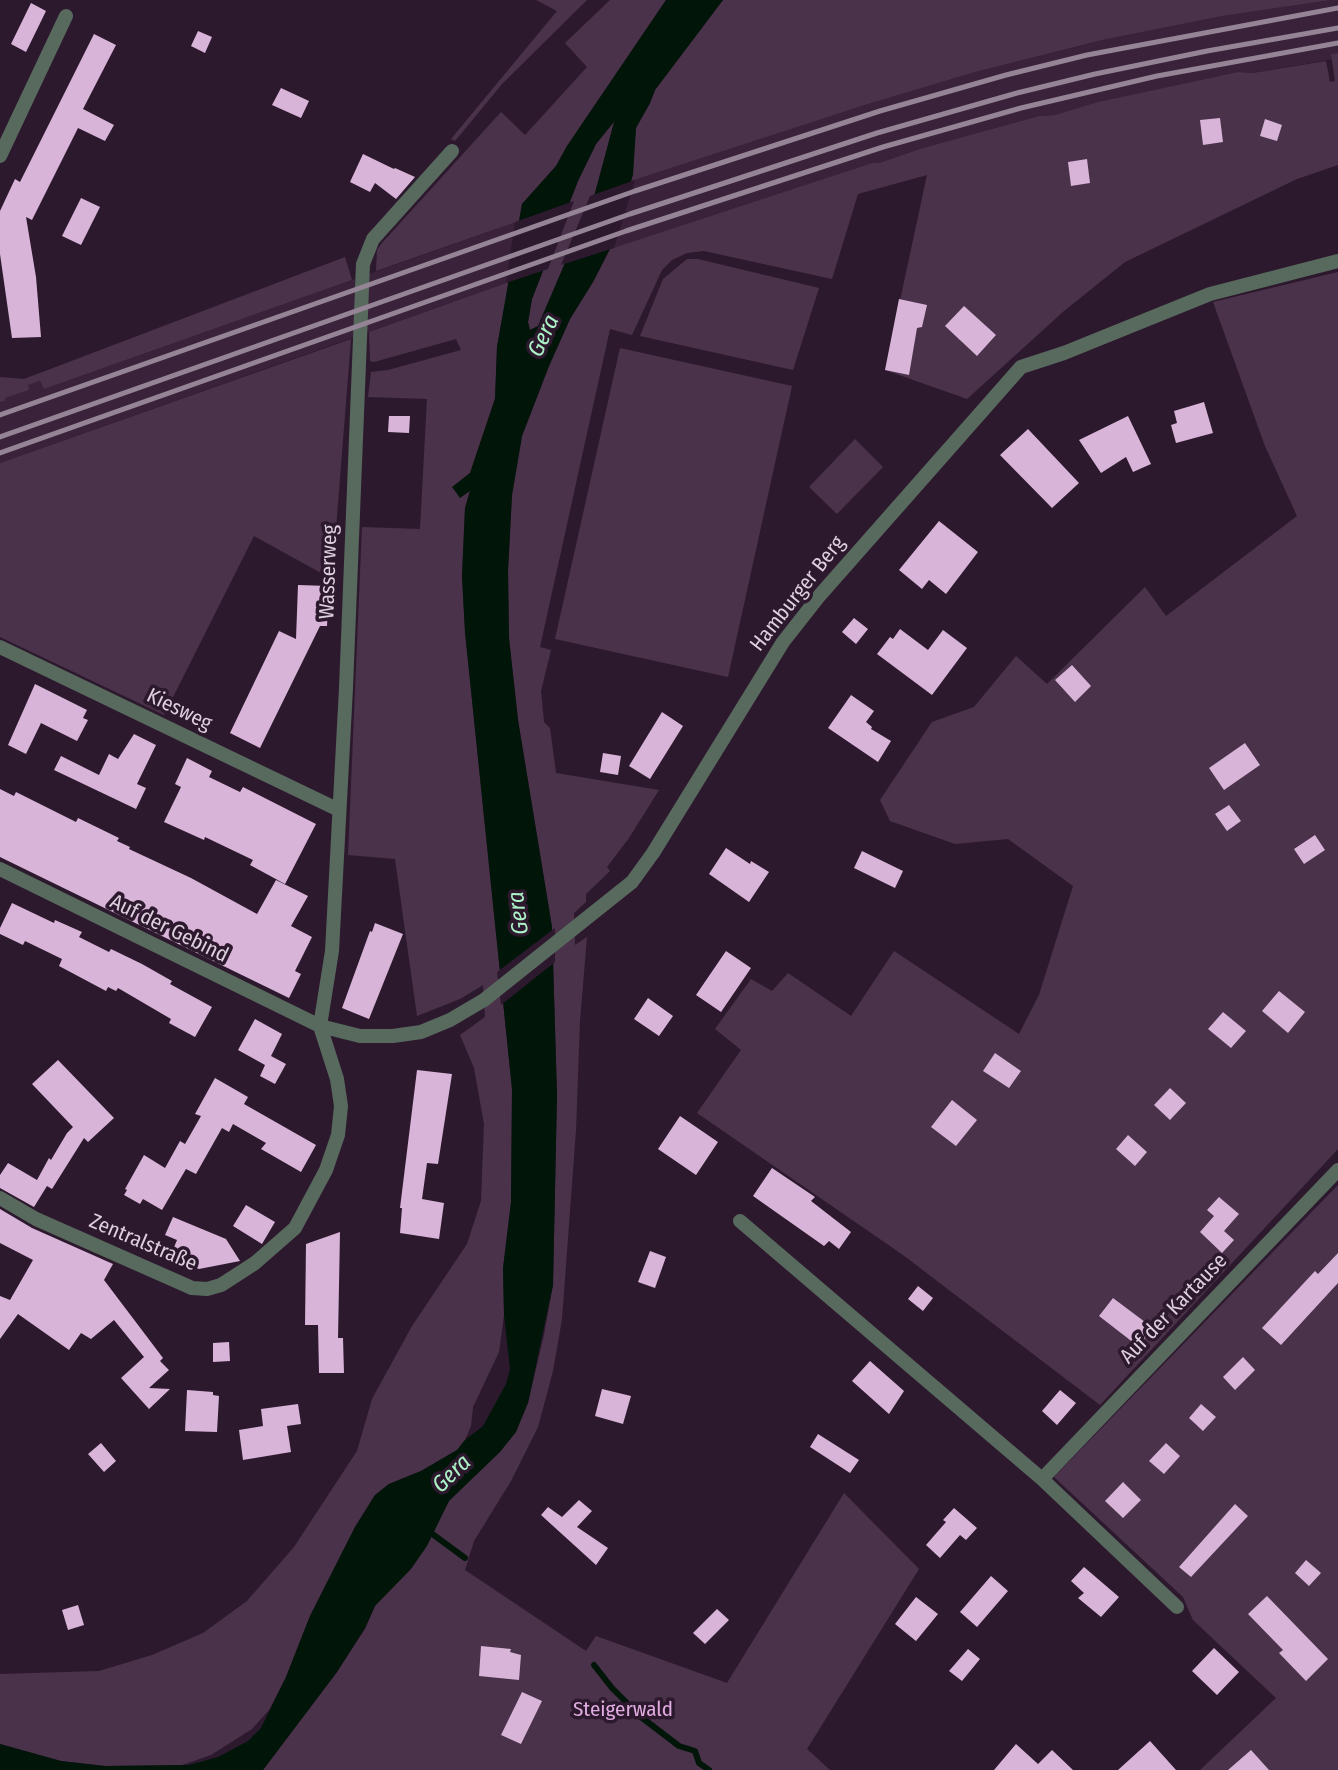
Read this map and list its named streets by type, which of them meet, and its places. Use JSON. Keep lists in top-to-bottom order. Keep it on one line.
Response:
{"streets":{"street":["Wasserweg","Hamburger Berg","Kiesweg","Auf der Gebind","Zentralstraße","Auf der Kartause"]},"crossings":[["Wasserweg","Hamburger Berg"],["Wasserweg","Kiesweg"],["Wasserweg","Auf der Gebind"],["Wasserweg","Zentralstraße"],["Hamburger Berg","Auf der Gebind"],["Hamburger Berg","Zentralstraße"],["Auf der Gebind","Zentralstraße"]],"water":["Gera"],"parks":["Steigerwald"]}
